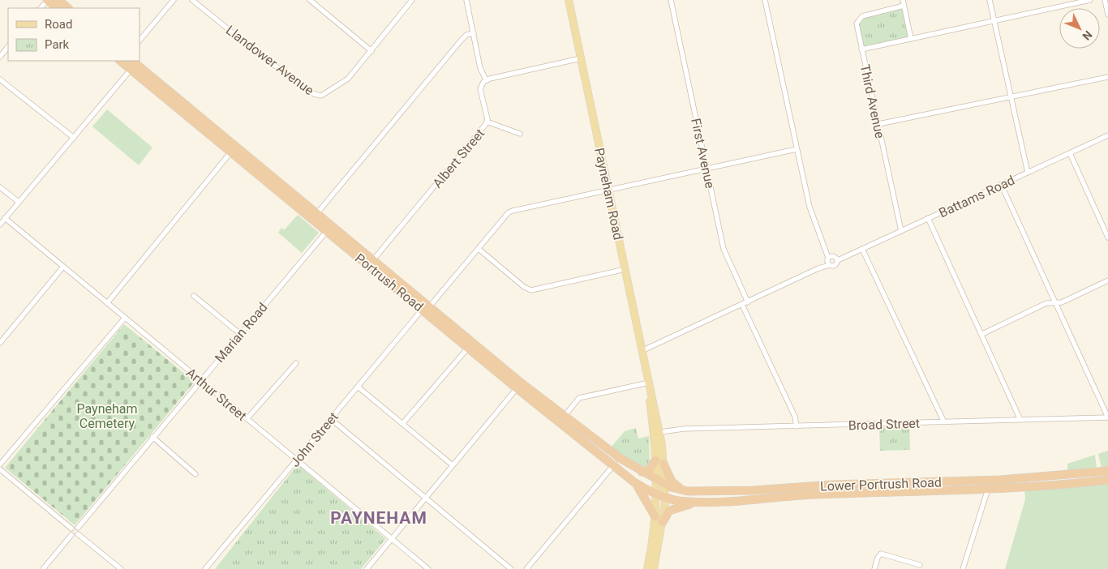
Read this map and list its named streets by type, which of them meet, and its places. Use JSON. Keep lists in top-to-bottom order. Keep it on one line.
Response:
{"streets":{"highway":["Portrush Road","Lower Portrush Road"],"main road":["Payneham Road"],"street":["Llandower Avenue","Third Avenue","First Avenue","Albert Street","Battams Road","Marian Road","Arthur Street","Broad Street","John Street"]},"crossings":[["Third Avenue","Battams Road"],["First Avenue","John Street"],["Albert Street","Portrush Road"],["Payneham Road","Portrush Road"],["Payneham Road","Broad Street"],["Payneham Road","John Street"],["Payneham Road","Lower Portrush Road"],["Portrush Road","Marian Road"],["Portrush Road","John Street"],["Portrush Road","Lower Portrush Road"],["Marian Road","Arthur Street"],["Arthur Street","John Street"]],"districts":["PAYNEHAM"],"parks":["Payneham Cemetery"],"legend":["Road","Park"],"north":"bottom right"}
